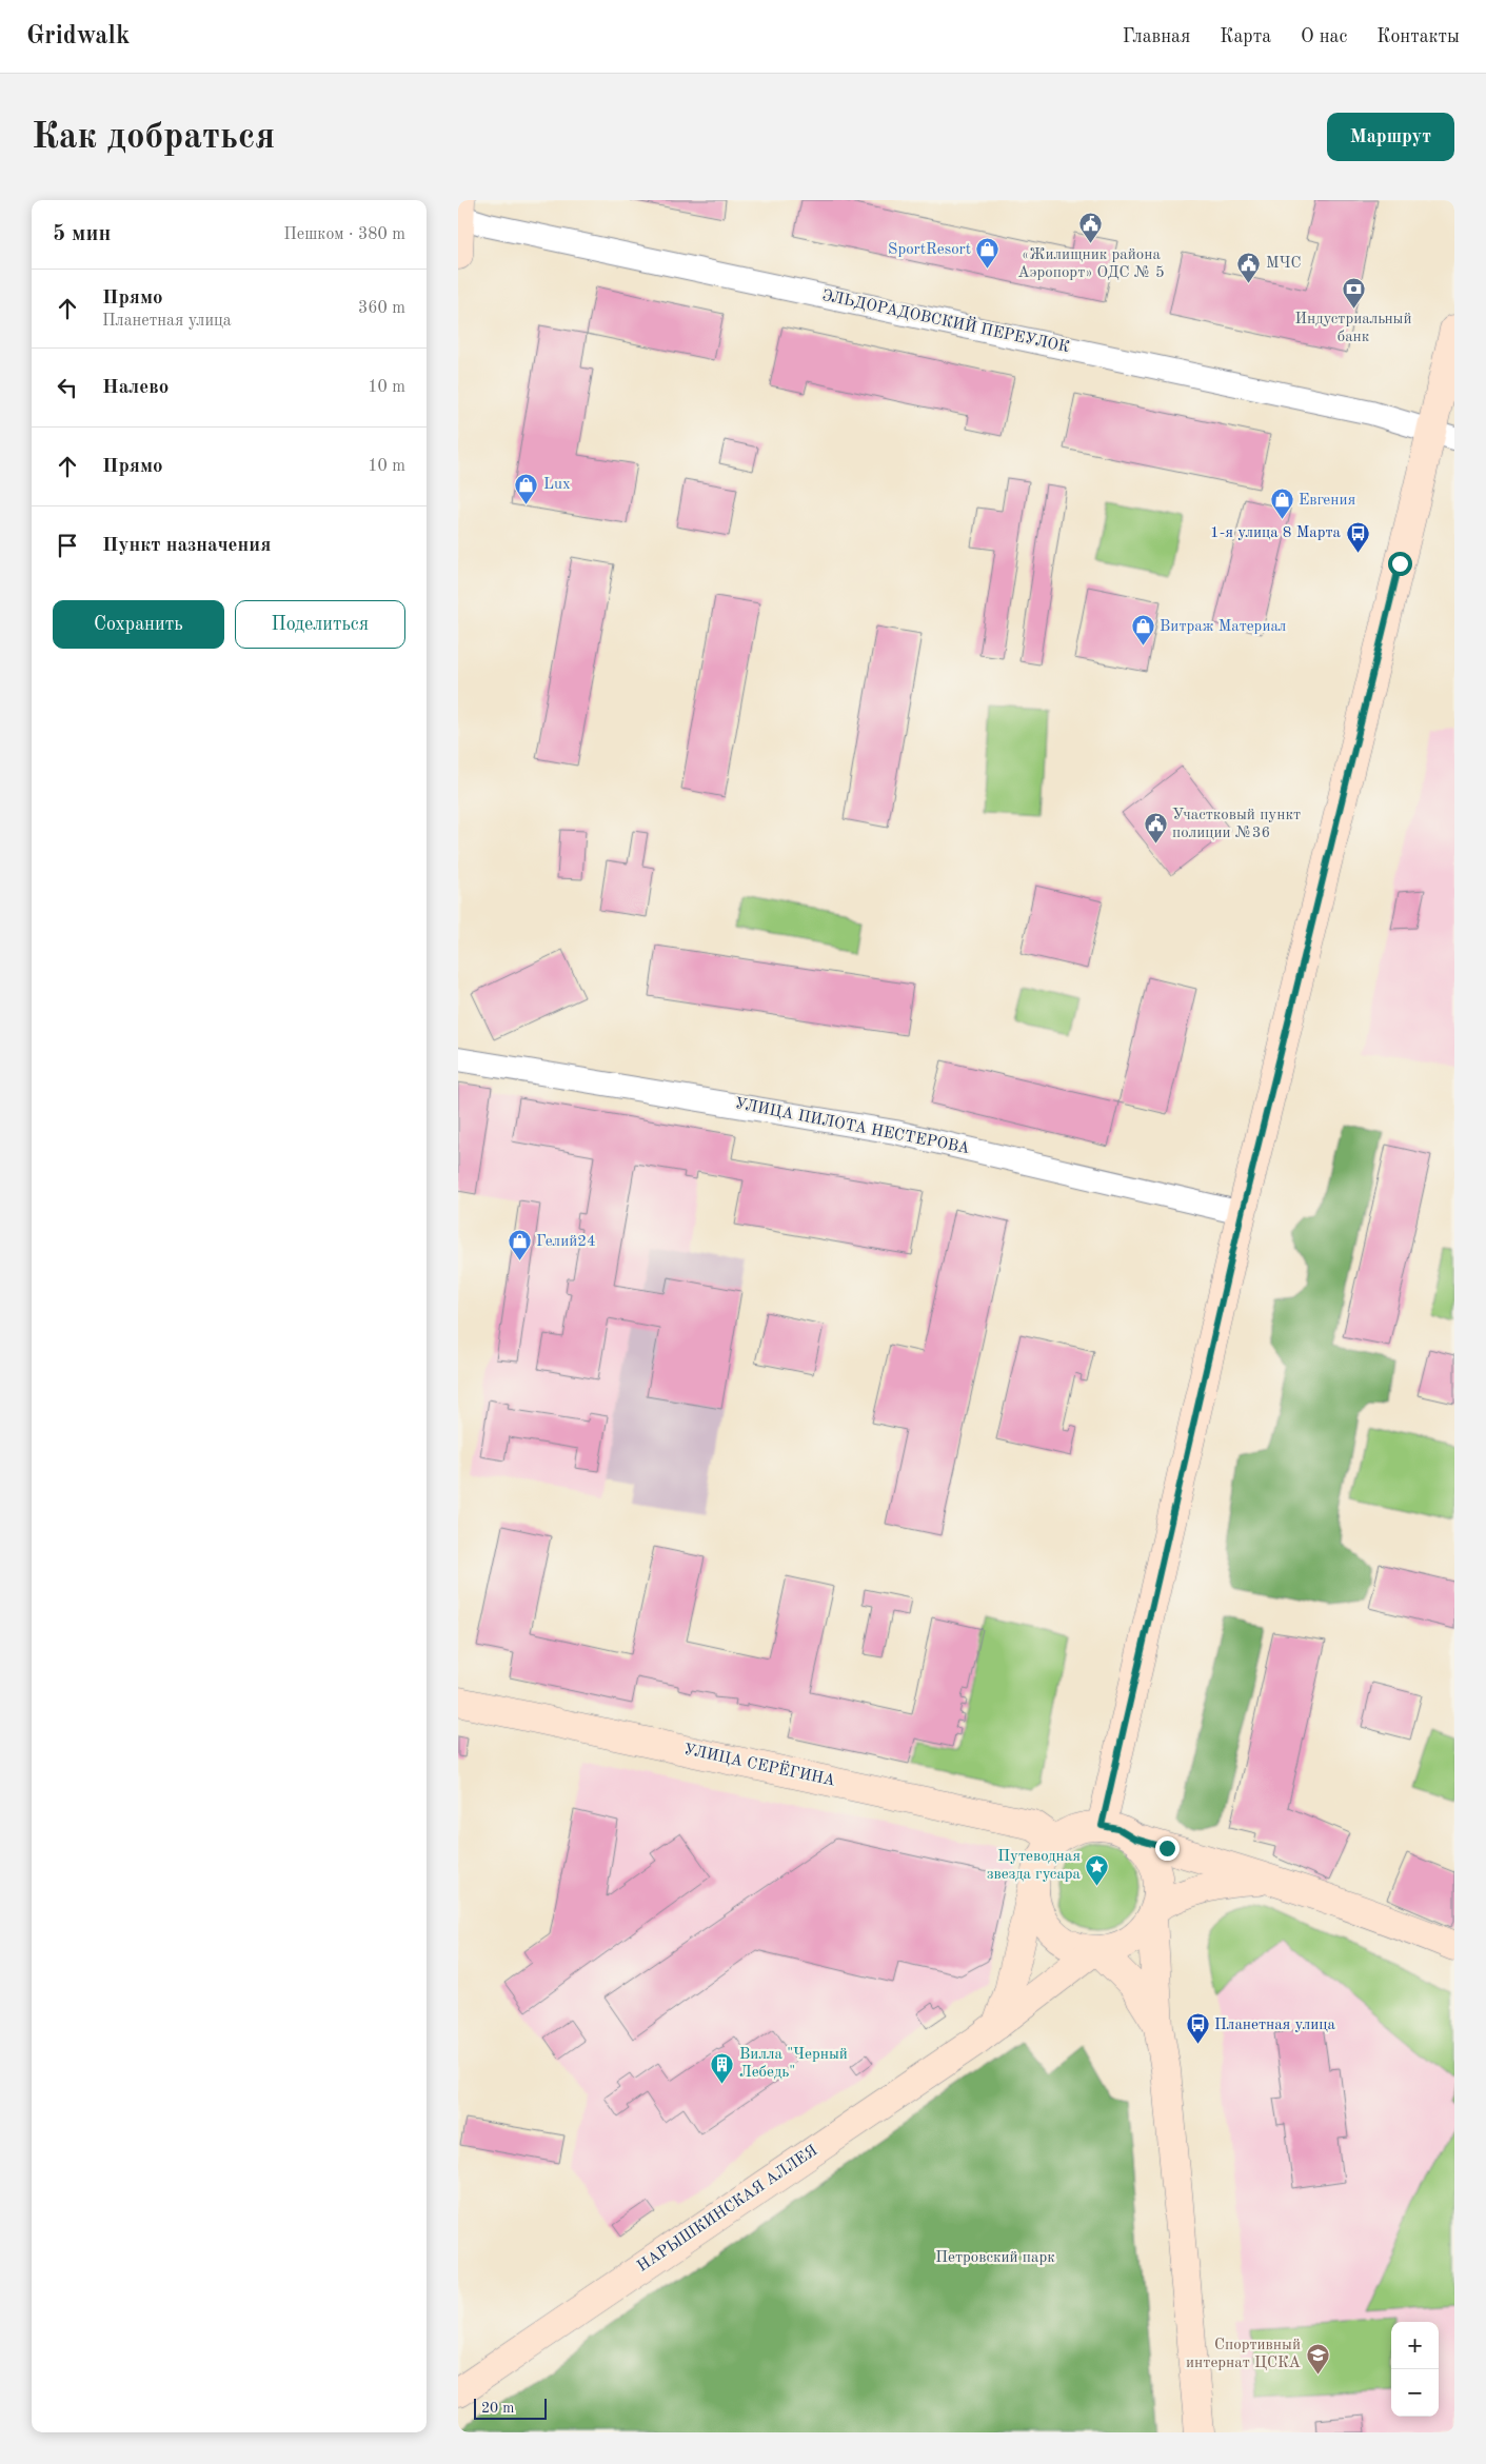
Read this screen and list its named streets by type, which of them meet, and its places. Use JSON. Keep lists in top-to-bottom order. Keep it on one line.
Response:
{"streets":{"street":["ЭЛЬДОРАДОВСКИЙ ПЕРЕУЛОК","УЛИЦА ПИЛОТА НЕСТЕРОВА","УЛИЦА СЕРЁГИНА","НАРЫШКИНСКАЯ АЛЛЕЯ"]},"crossings":[["УЛИЦА СЕРЁГИНА","НАРЫШКИНСКАЯ АЛЛЕЯ"]],"parks":["Петровский парк"],"places":{"public building":["«Жилищник района Аэропорт» ОДС № 5","МЧС","Участковый пункт полиции №36"],"shop":["SportResort","Lux","Евгения","Витраж Материал","Гелий24"],"bank":["Индустриальный банк"],"bus stop":["1-я улица 8 Марта","Планетная улица"],"place":["Путеводная звезда гусара"],"building":["Вилла \"Черный Лебедь\""],"school or university":["Спортивный интернат ЦСКА"]},"scale_bar":"20 m","page":{"header":"Gridwalk","nav":["Главная","Карта","О нас","Контакты"],"buttons":["Маршрут",["Сохранить","Поделиться"]],"title":"Как добраться","heading":["5 мин","Пешком · 380 m"],"list":[["Прямо","Планетная улица","360 m"],["Налево","10 m"],["Прямо","10 m"],"Пункт назначения"],"map_buttons":["+","−"],"scale":"20 m"}}
